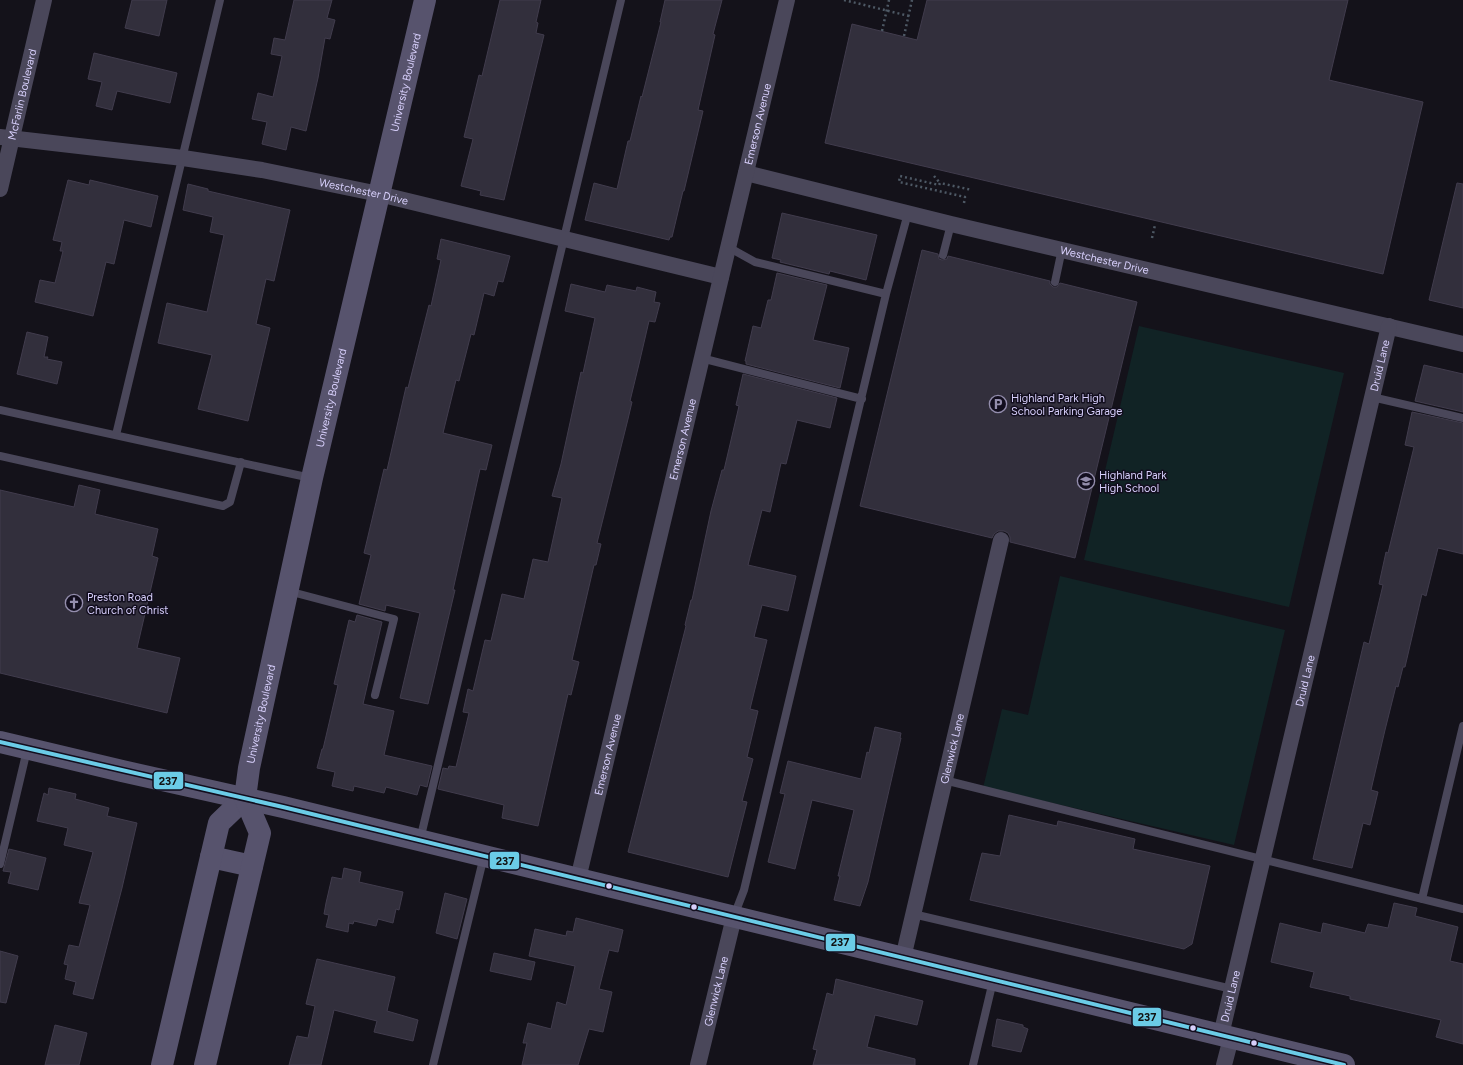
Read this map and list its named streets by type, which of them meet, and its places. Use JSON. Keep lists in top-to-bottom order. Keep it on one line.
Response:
{"streets":{"street":["University Boulevard","McFarlin Boulevard","Emerson Avenue","Westchester Drive","Druid Lane","Glenwick Lane"]},"crossings":[["University Boulevard","Westchester Drive"],["McFarlin Boulevard","Westchester Drive"],["Emerson Avenue","Westchester Drive"],["Westchester Drive","Druid Lane"]],"places":{"parking":["Highland Park High School Parking Garage"],"school or university":["Highland Park High School"],"church":["Preston Road Church of Christ"]},"lines":["transit line 237"]}
